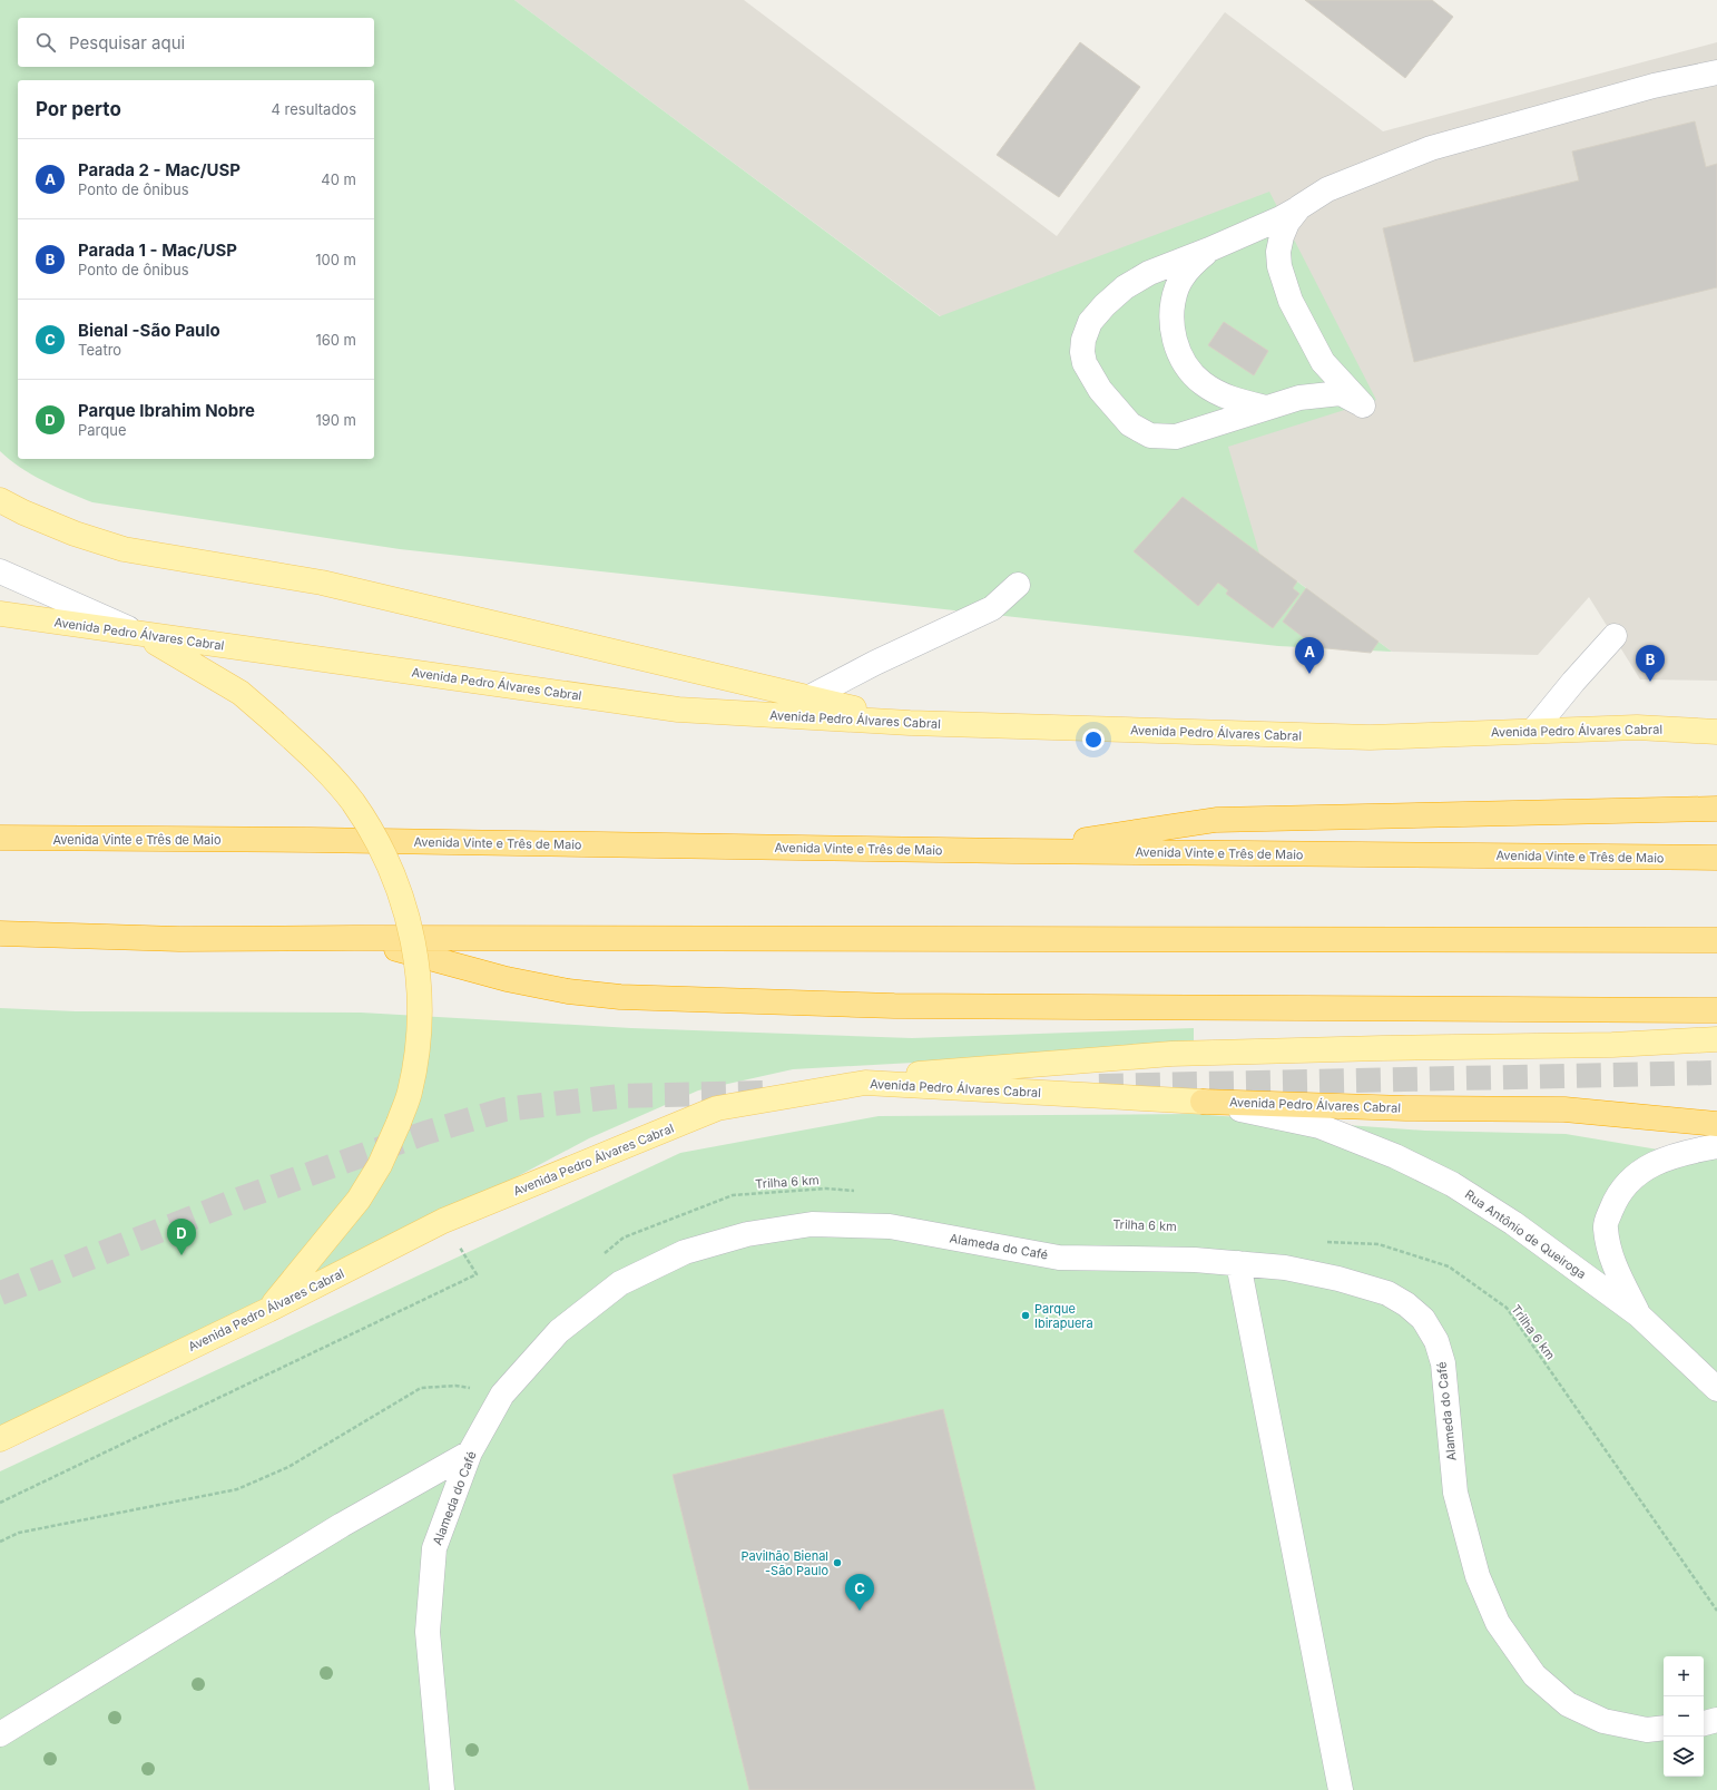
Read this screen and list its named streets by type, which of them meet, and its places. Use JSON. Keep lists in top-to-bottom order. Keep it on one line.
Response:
{"streets":{"highway":["Avenida Pedro Álvares Cabral","Avenida Vinte e Três de Maio"],"street":["Rua Antônio de Queiroga","Alameda do Café"],"path":["Trilha 6 km"]},"crossings":[["Avenida Pedro Álvares Cabral","Rua Antônio de Queiroga"]],"places":["Parque Ibirapuera","Pavilhão Bienal -São Paulo"],"page":{"search":"Pesquisar aqui","heading":["Por perto","4 resultados"],"list":[{"mark":"A","name":"Parada 2 - Mac/USP","note":"Ponto de ônibus","value":"40 m"},{"mark":"B","name":"Parada 1 - Mac/USP","note":"Ponto de ônibus","value":"100 m"},{"mark":"C","name":"Bienal -São Paulo","note":"Teatro","value":"160 m"},{"mark":"D","name":"Parque Ibrahim Nobre","note":"Parque","value":"190 m"}],"pins":["A","B","D","C"],"map_buttons":["+","−"]}}
